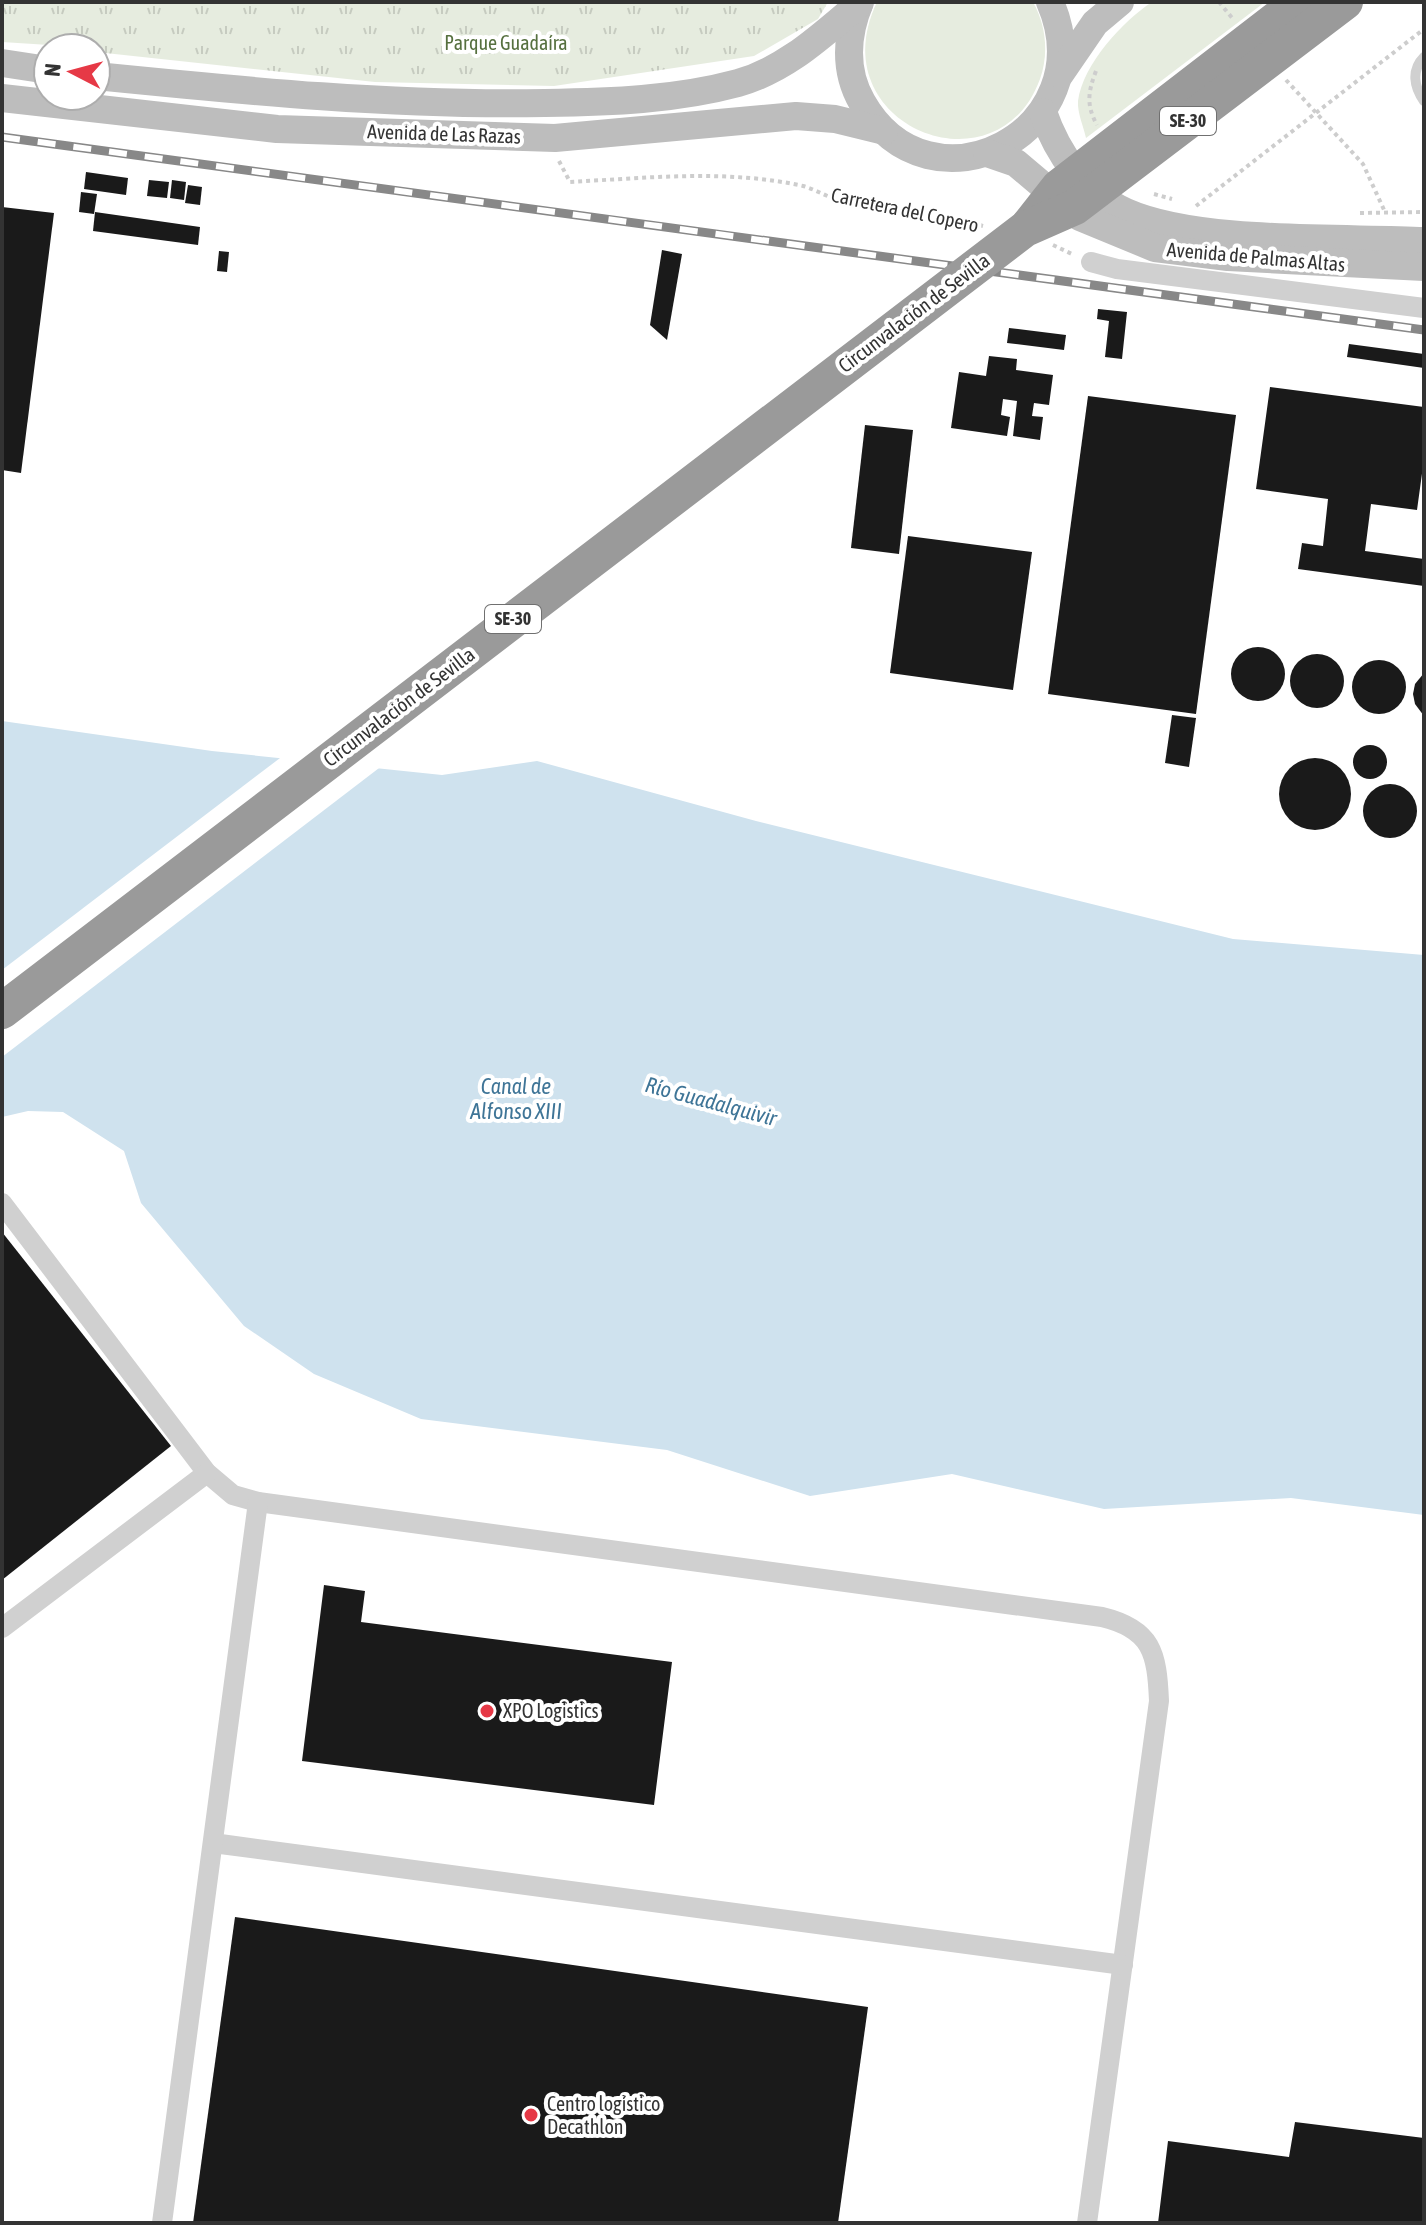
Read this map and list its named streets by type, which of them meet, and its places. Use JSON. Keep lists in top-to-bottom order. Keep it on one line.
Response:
{"streets":{"highway":["SE-30","Circunvalación de Sevilla"],"main road":["Avenida de Las Razas","Avenida de Palmas Altas"],"path":["Carretera del Copero"]},"crossings":[["Avenida de Las Razas","Carretera del Copero"],["Carretera del Copero","Circunvalación de Sevilla"]],"water":["Canal de Alfonso XIII","Río Guadalquivir"],"parks":["Parque Guadaíra"],"places":["XPO Logistics","Centro logístico Decathlon"],"north":"left"}
